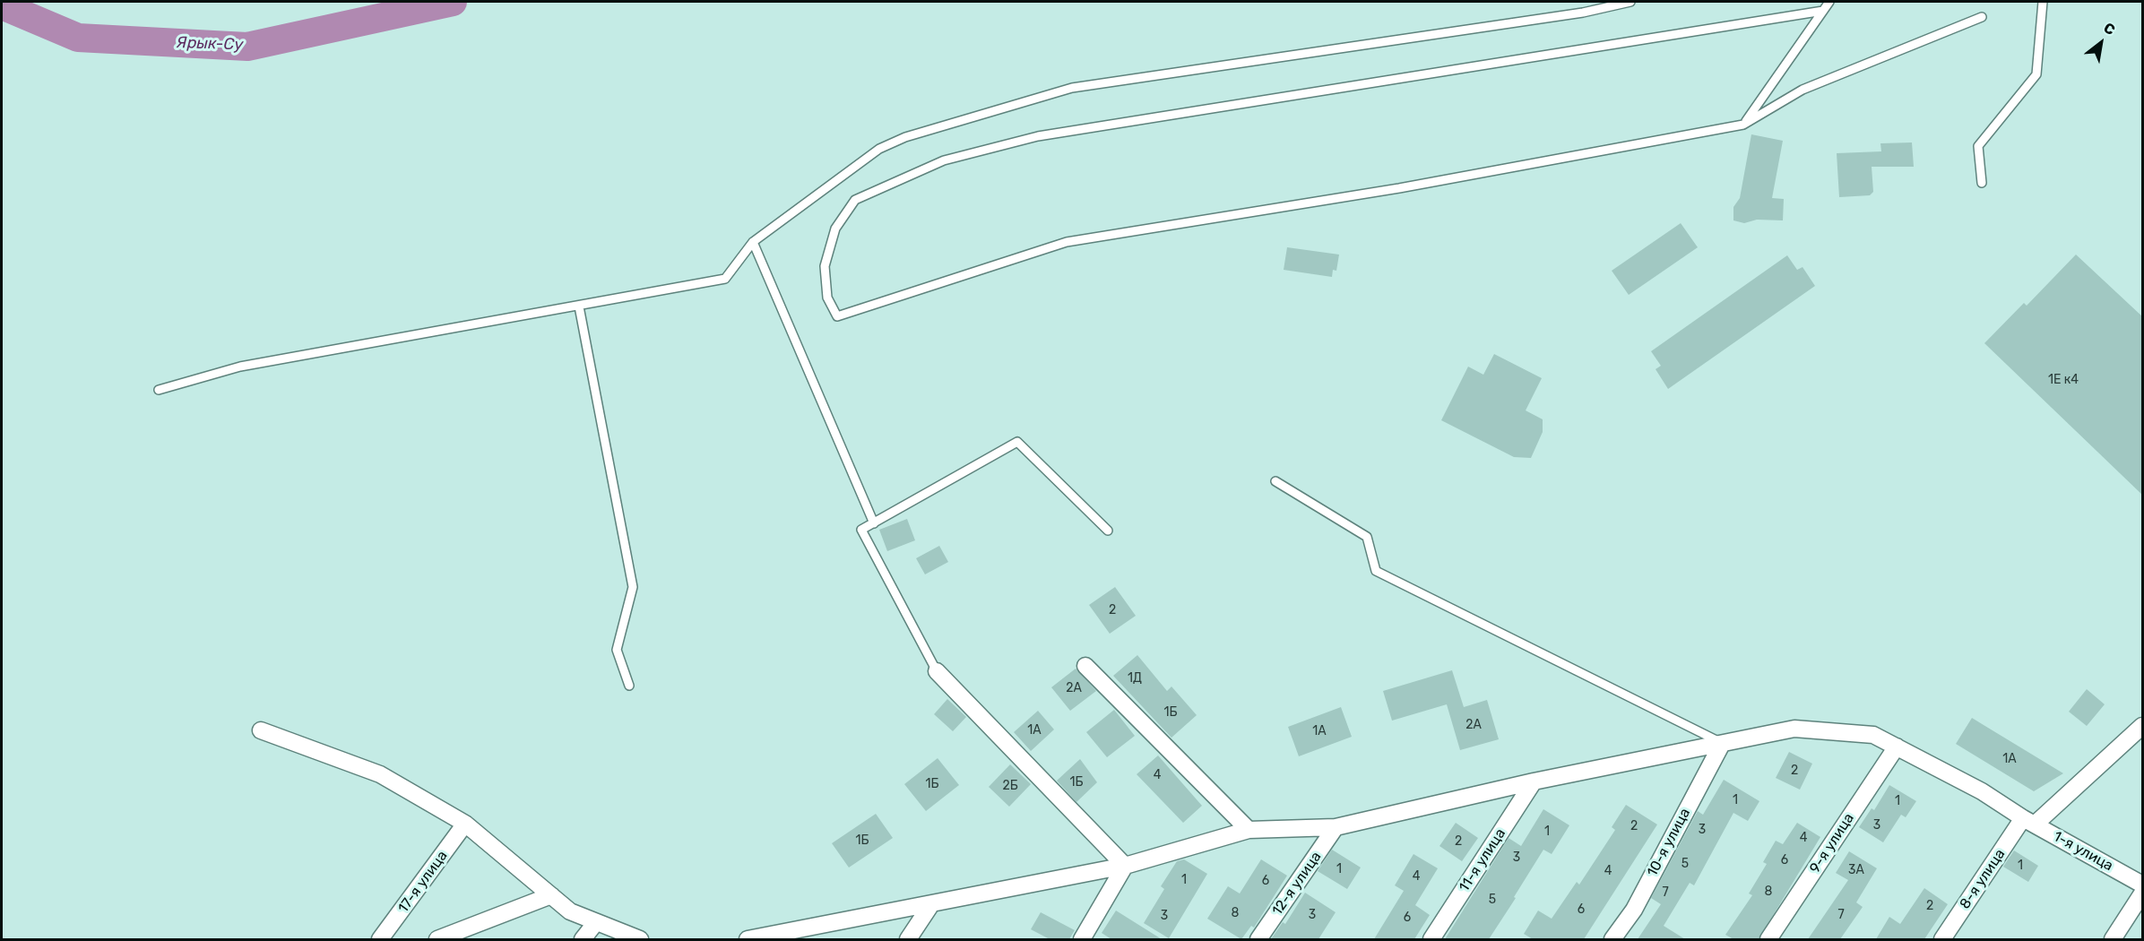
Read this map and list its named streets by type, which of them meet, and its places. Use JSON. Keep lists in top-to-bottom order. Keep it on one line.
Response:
{"streets":{"street":["10-я улица","9-я улица","1-я улица","11-я улица","8-я улица","17-я улица","12-я улица"]},"crossings":[["10-я улица","1-я улица"],["9-я улица","1-я улица"],["1-я улица","11-я улица"],["1-я улица","8-я улица"],["1-я улица","12-я улица"]],"water":["Ярык-Су"],"house_numbers":["1Е к4","2","1Д","2А","1Б","2А","1А","1А","1А","2","4","1Б","1Б","2Б","1","1","3","2","3","1","4","1Б","2","3","6","5","1","1","3А","4","4","1","6","8","7","5","2","6","8","3","7","3","6"],"north":"top right"}
